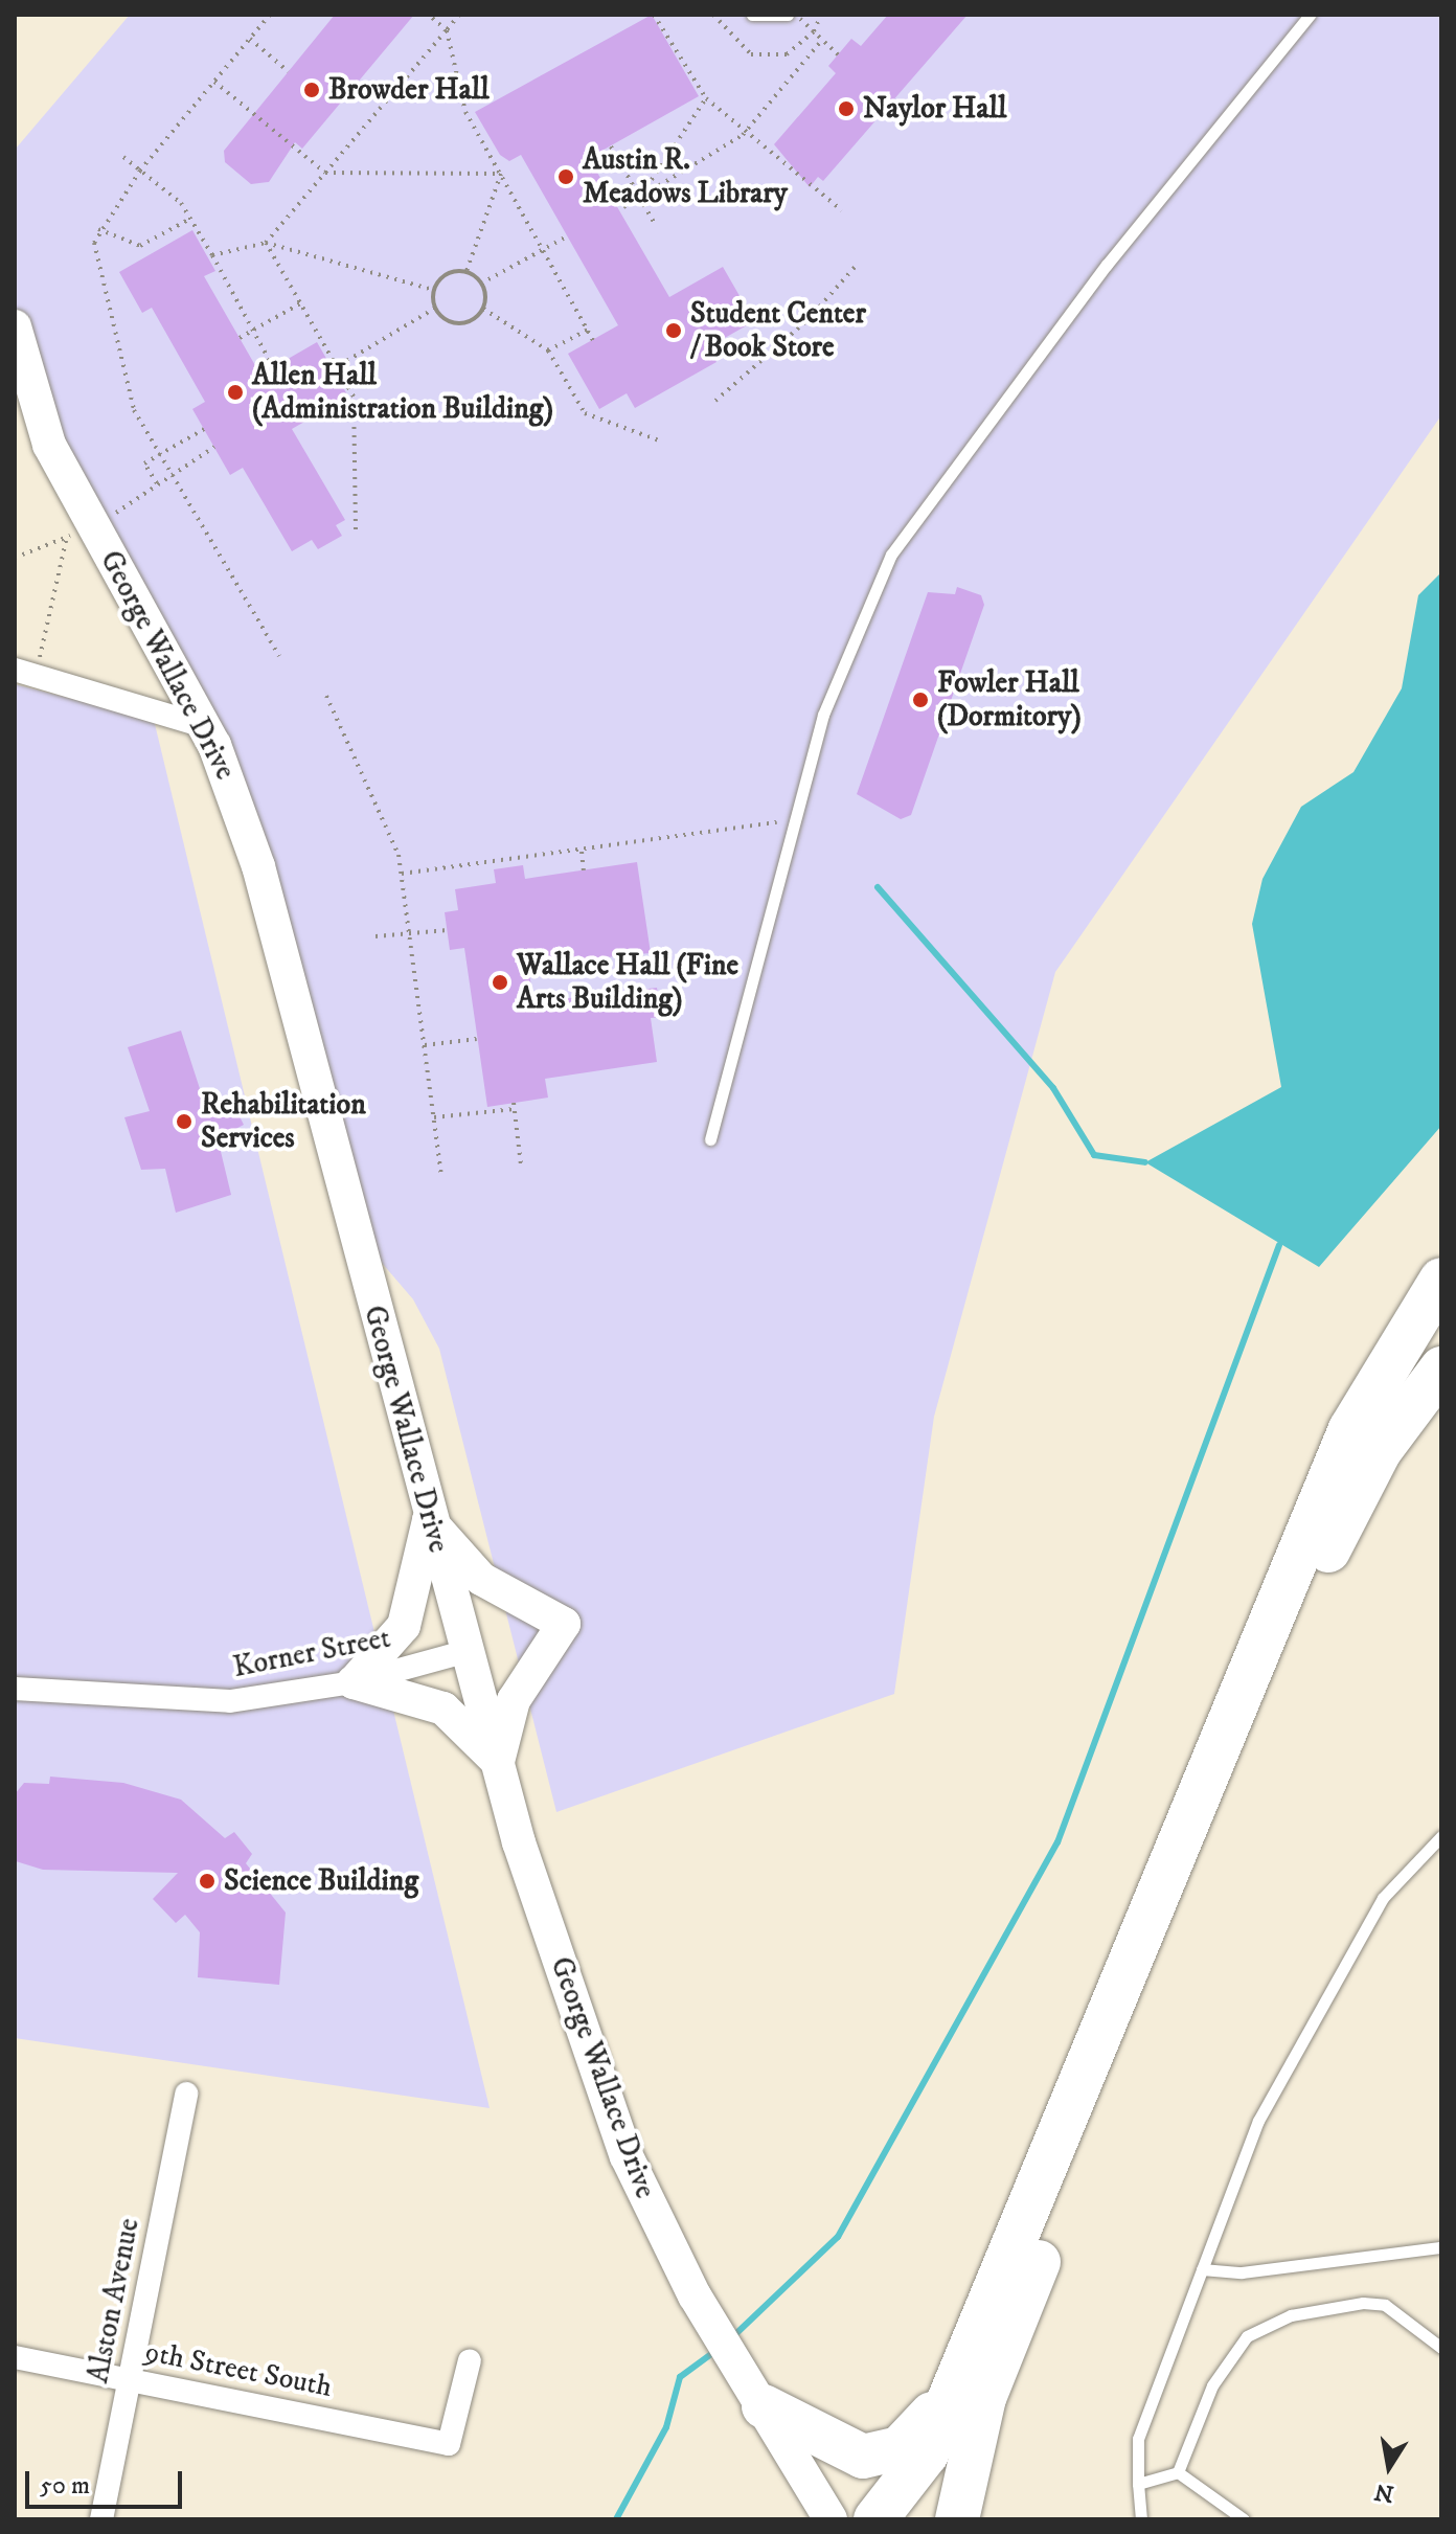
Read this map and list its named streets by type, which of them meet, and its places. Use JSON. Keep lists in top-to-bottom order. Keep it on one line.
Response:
{"streets":{"street":["George Wallace Drive","Korner Street","Alston Avenue","9th Street South"]},"crossings":[["George Wallace Drive","Korner Street"],["Alston Avenue","9th Street South"]],"places":["Browder Hall","Naylor Hall","Austin R. Meadows Library","Student Center / Book Store","Allen Hall (Administration Building)","Fowler Hall (Dormitory)","Wallace Hall (Fine Arts Building)","Rehabilitation Services","Science Building"],"scale_bar":"50 m","north":"bottom"}
